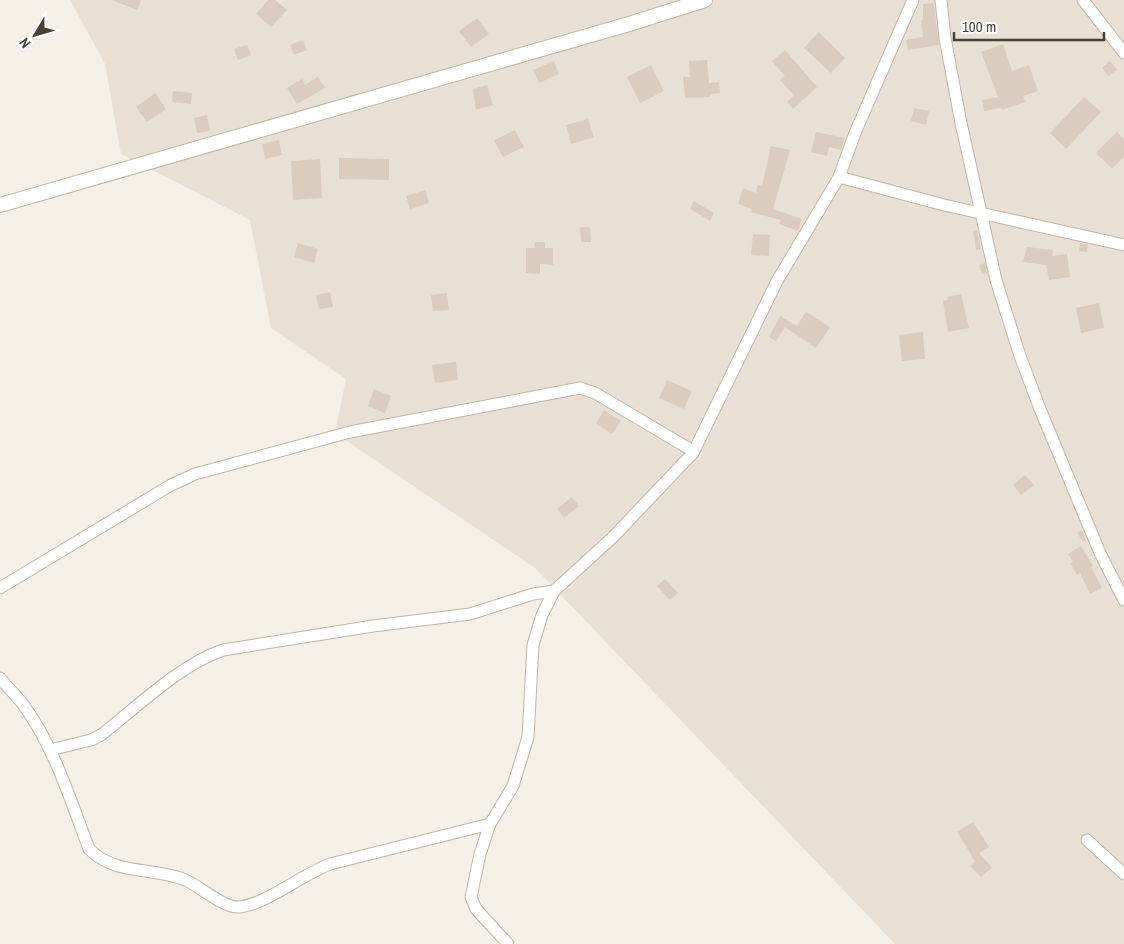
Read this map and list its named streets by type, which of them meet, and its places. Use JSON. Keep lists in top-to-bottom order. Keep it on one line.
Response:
{"scale_bar":"100 m","north":"bottom left"}
